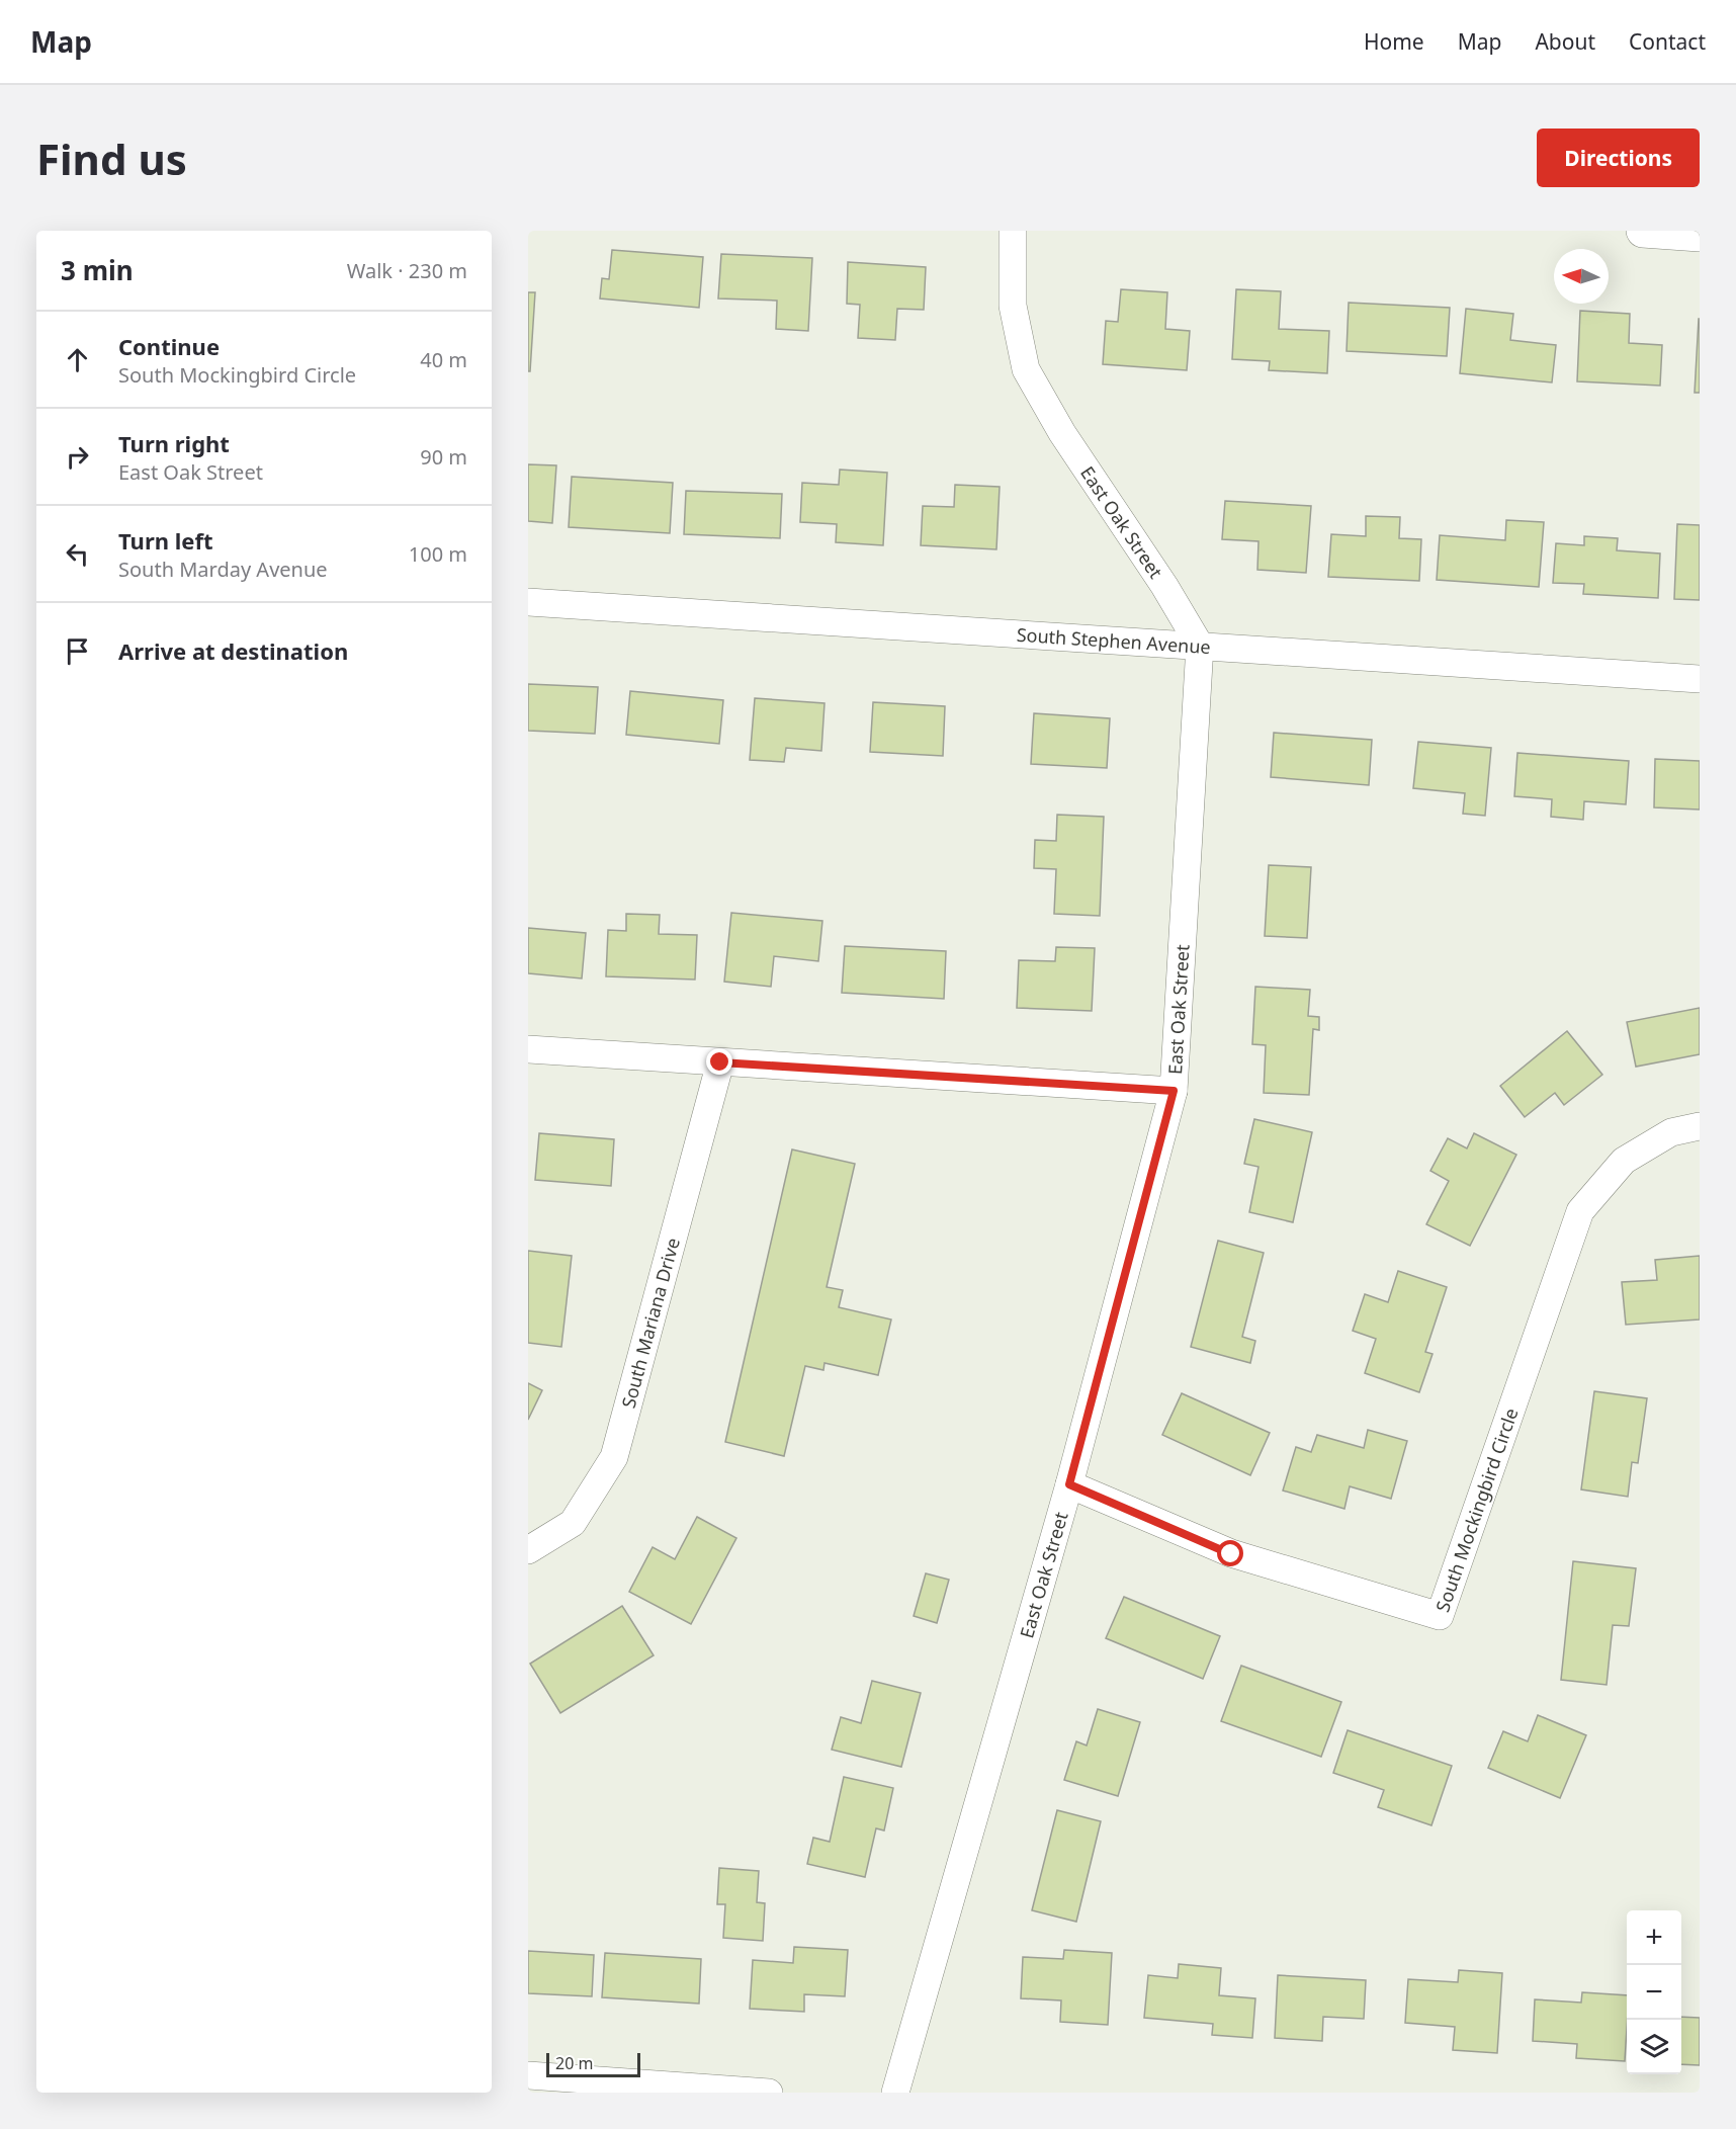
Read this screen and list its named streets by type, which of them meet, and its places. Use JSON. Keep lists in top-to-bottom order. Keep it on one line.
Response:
{"streets":{"street":["East Oak Street","South Stephen Avenue","South Mariana Drive","South Mockingbird Circle"]},"crossings":[["East Oak Street","South Stephen Avenue"],["East Oak Street","South Mockingbird Circle"]],"scale_bar":"20 m","north":"left","page":{"header":"Map","nav":["Home","Map","About","Contact"],"buttons":"Directions","title":"Find us","heading":["3 min","Walk · 230 m"],"list":[["Continue","South Mockingbird Circle","40 m"],["Turn right","East Oak Street","90 m"],["Turn left","South Marday Avenue","100 m"],"Arrive at destination"],"map_buttons":["+","−"],"scale":"20 m"}}
